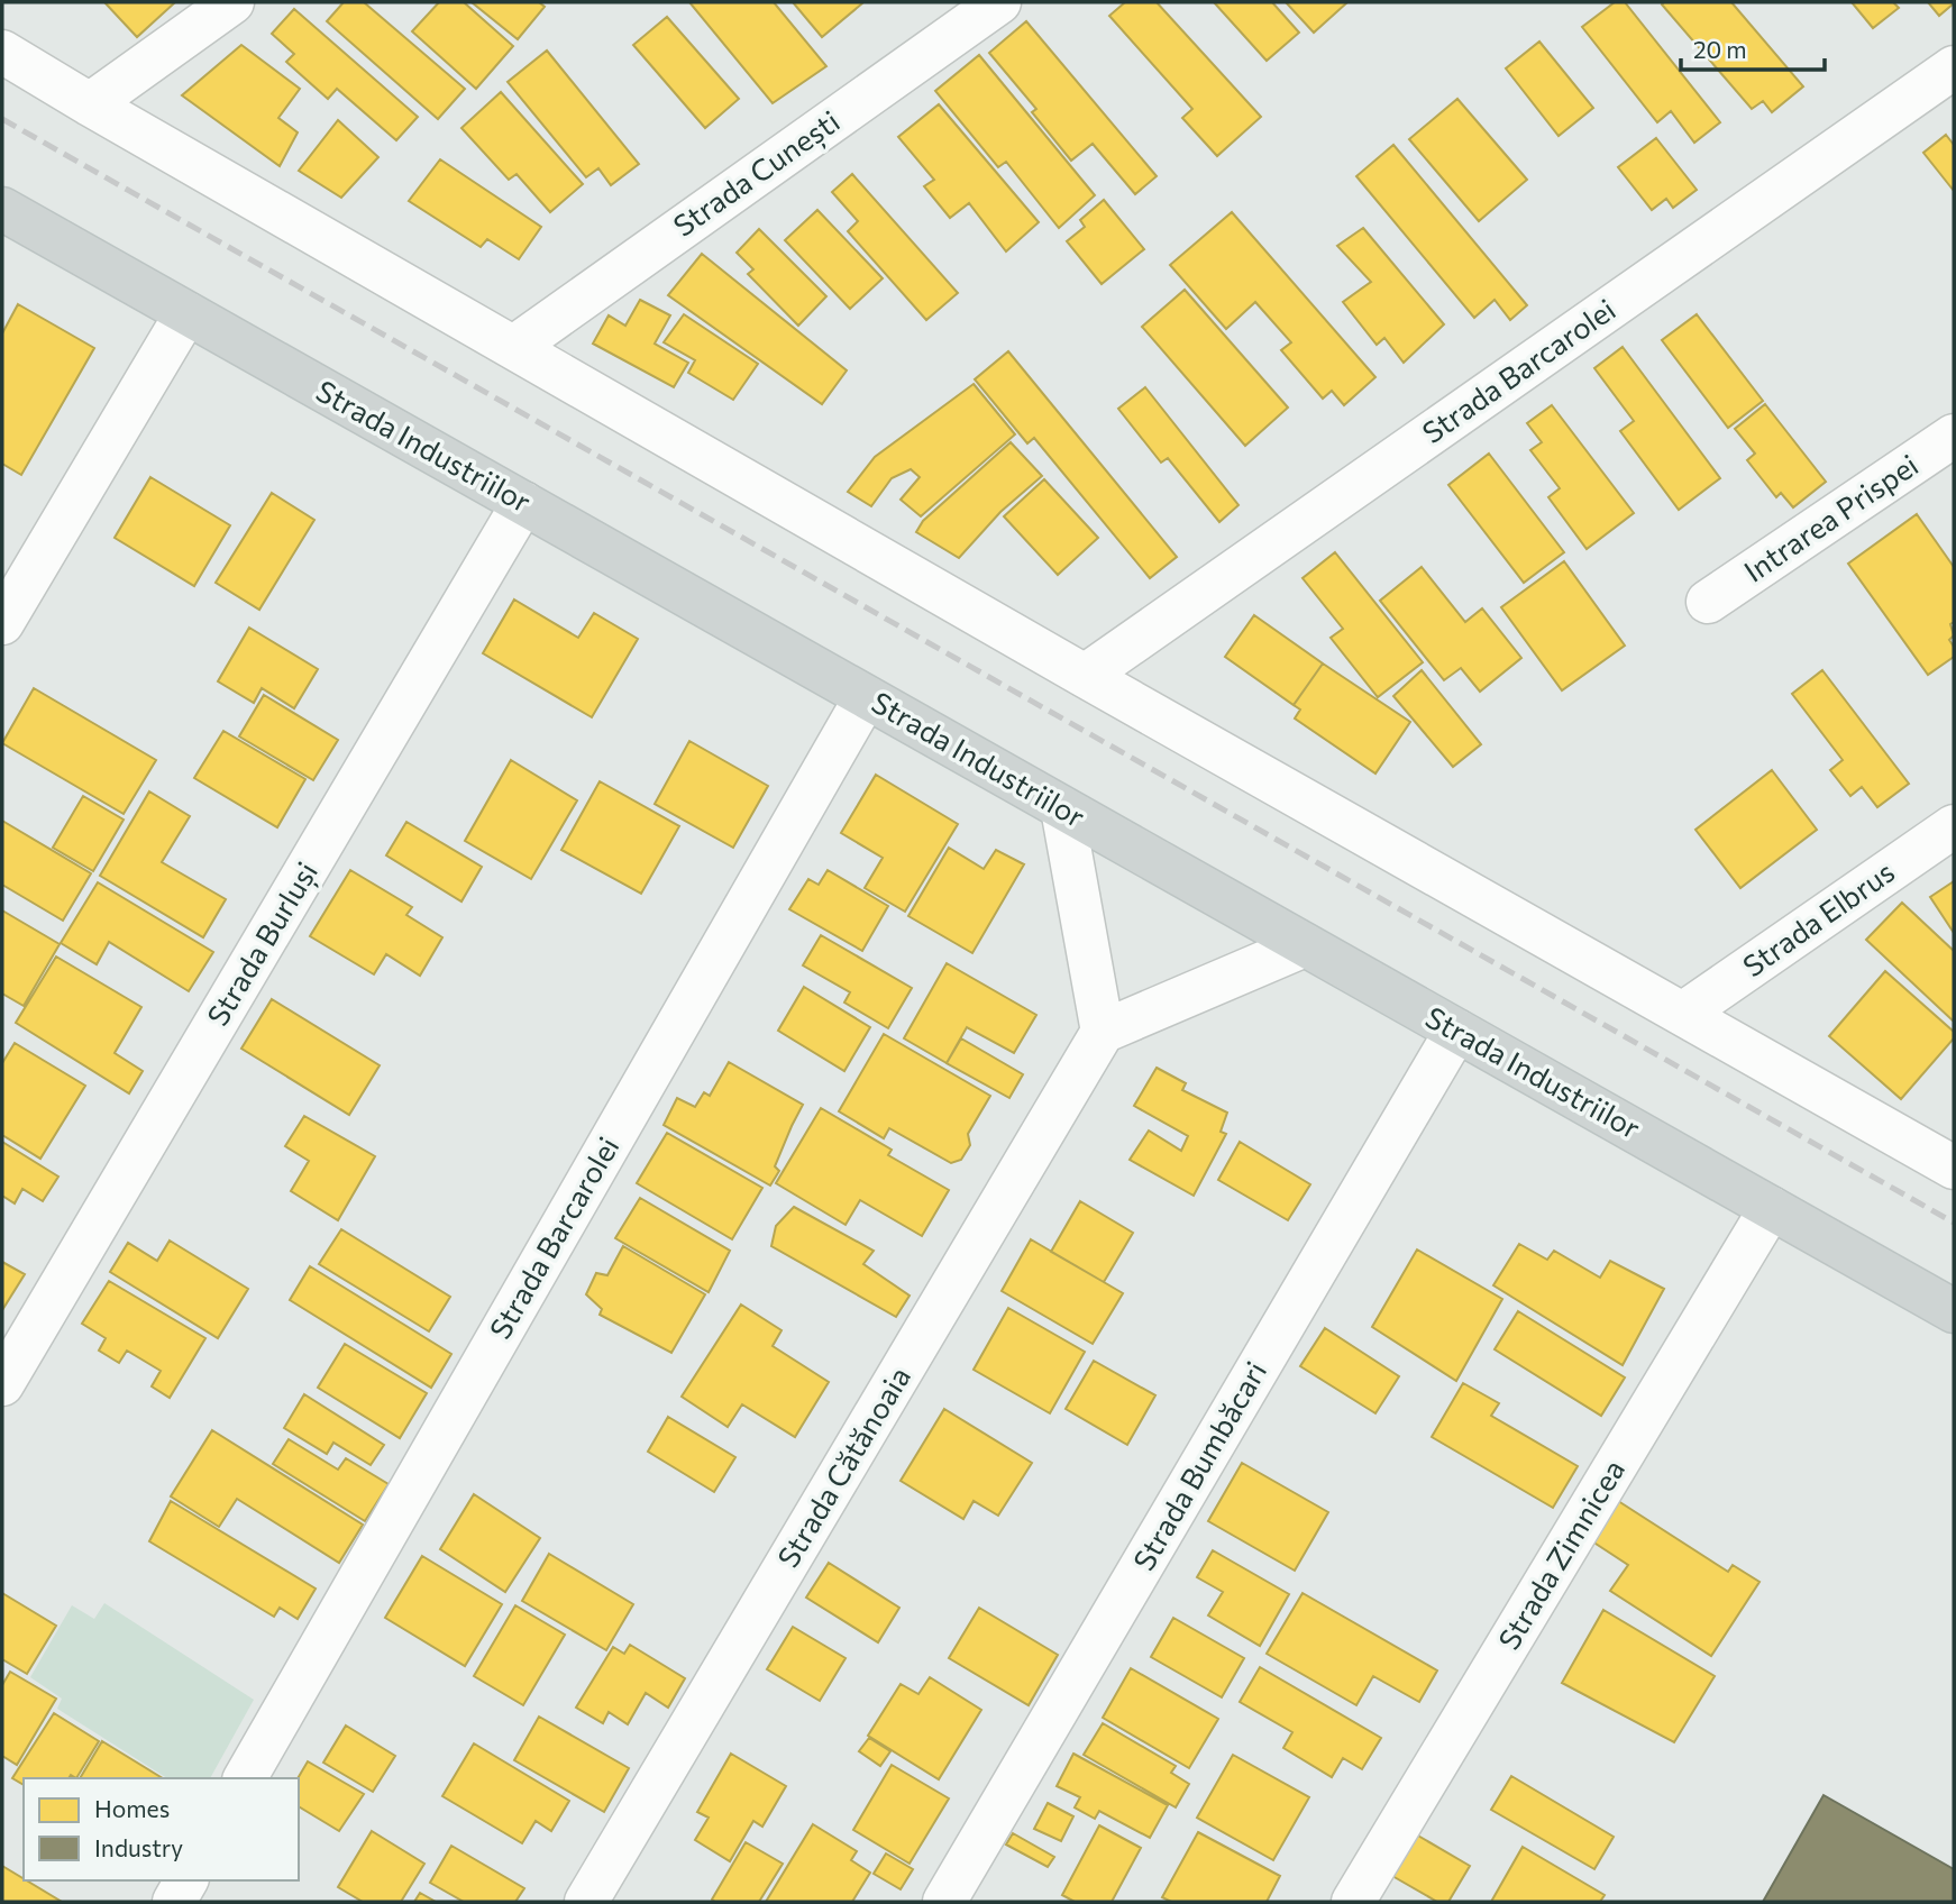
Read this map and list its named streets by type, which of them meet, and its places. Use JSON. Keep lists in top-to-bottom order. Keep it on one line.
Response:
{"streets":{"main road":["Strada Industriilor"],"street":["Strada Cunești","Strada Barcarolei","Intrarea Prispei","Strada Elbrus","Strada Burluși","Strada Bumbăcari","Strada Cătănoaia","Strada Zimnicea"]},"crossings":[["Strada Barcarolei","Strada Industriilor"],["Strada Industriilor","Strada Burluși"],["Strada Industriilor","Strada Bumbăcari"],["Strada Industriilor","Strada Zimnicea"]],"legend":["Homes","Industry"],"scale_bar":"20 m"}
